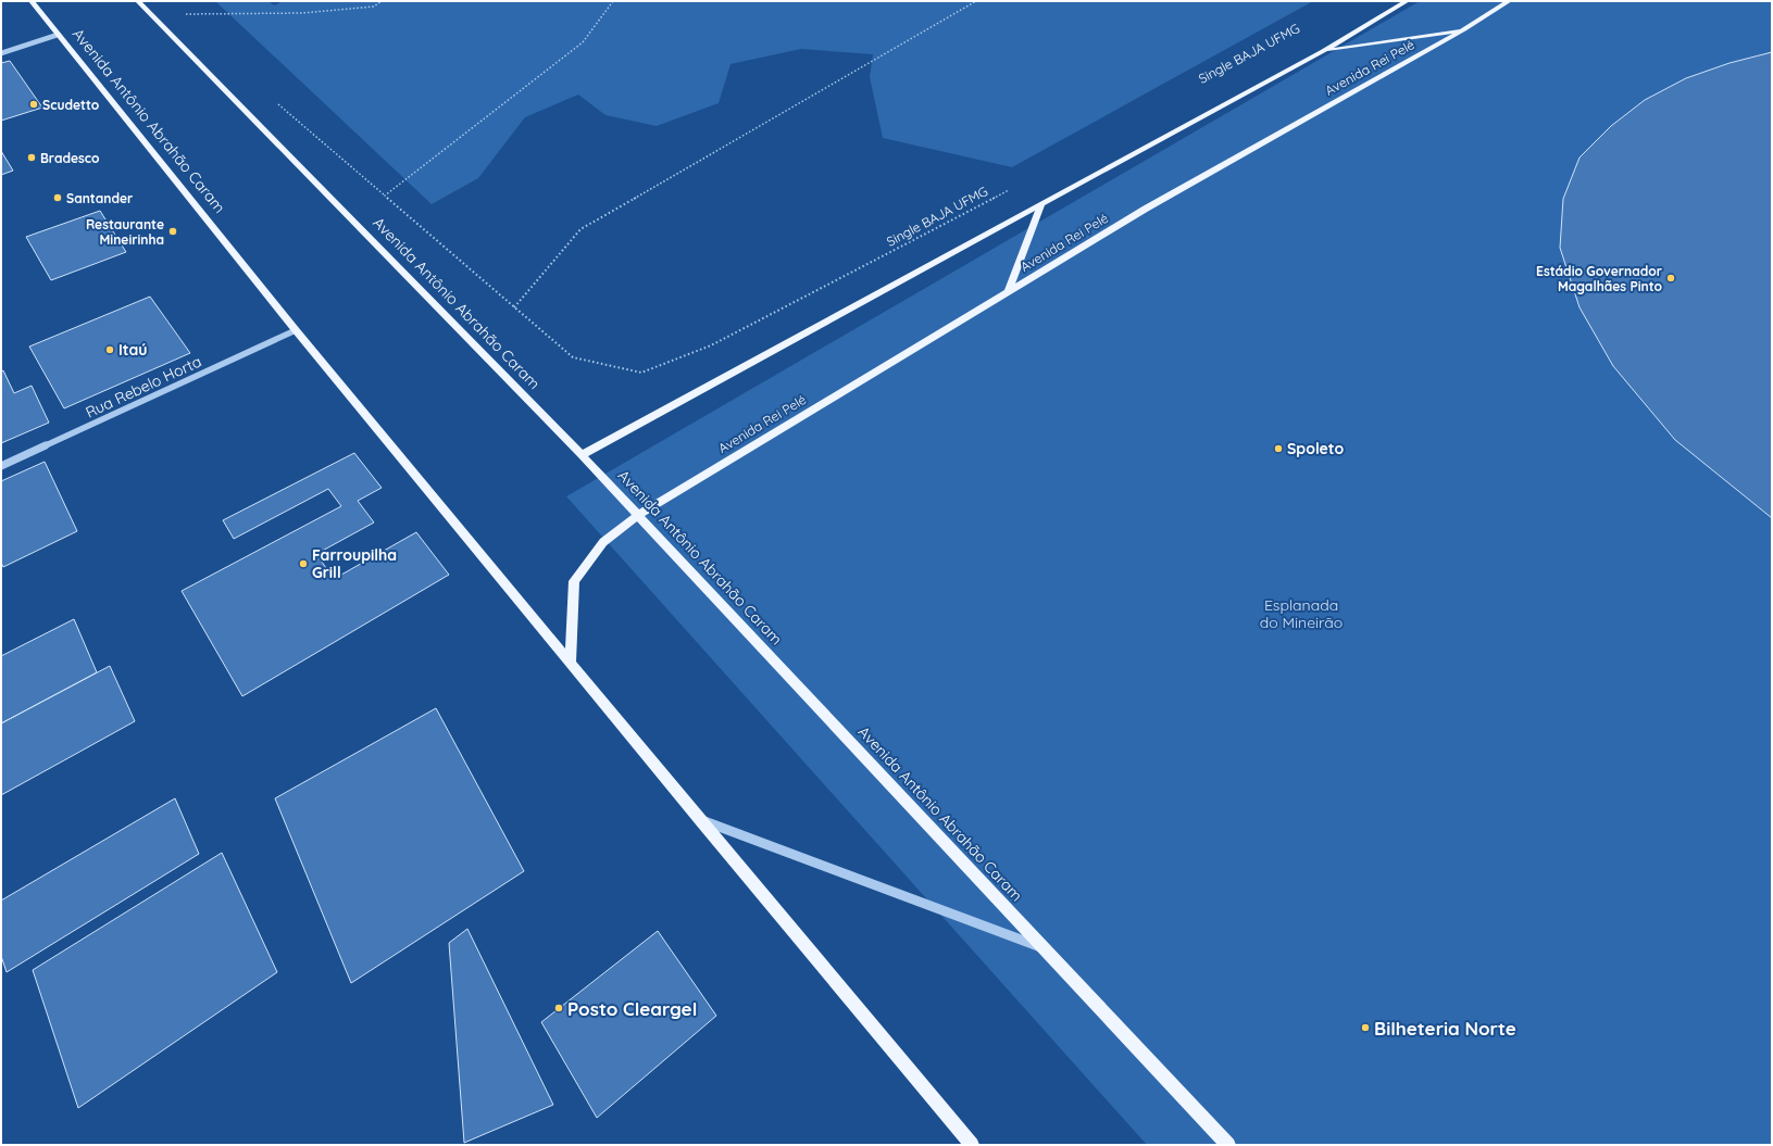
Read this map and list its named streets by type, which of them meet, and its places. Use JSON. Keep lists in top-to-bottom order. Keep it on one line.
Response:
{"streets":{"main road":["Avenida Rei Pelé","Avenida Antônio Abrahão Caram"],"street":["Rua Rebelo Horta"],"path":["Single BAJA UFMG"]},"crossings":[["Avenida Rei Pelé","Avenida Antônio Abrahão Caram"],["Avenida Antônio Abrahão Caram","Rua Rebelo Horta"]],"parks":["Esplanada do Mineirão"],"places":["Scudetto","Bradesco","Santander","Restaurante Mineirinha","Estádio Governador Magalhães Pinto","Itaú","Spoleto","Farroupilha Grill","Posto Cleargel","Bilheteria Norte"]}
